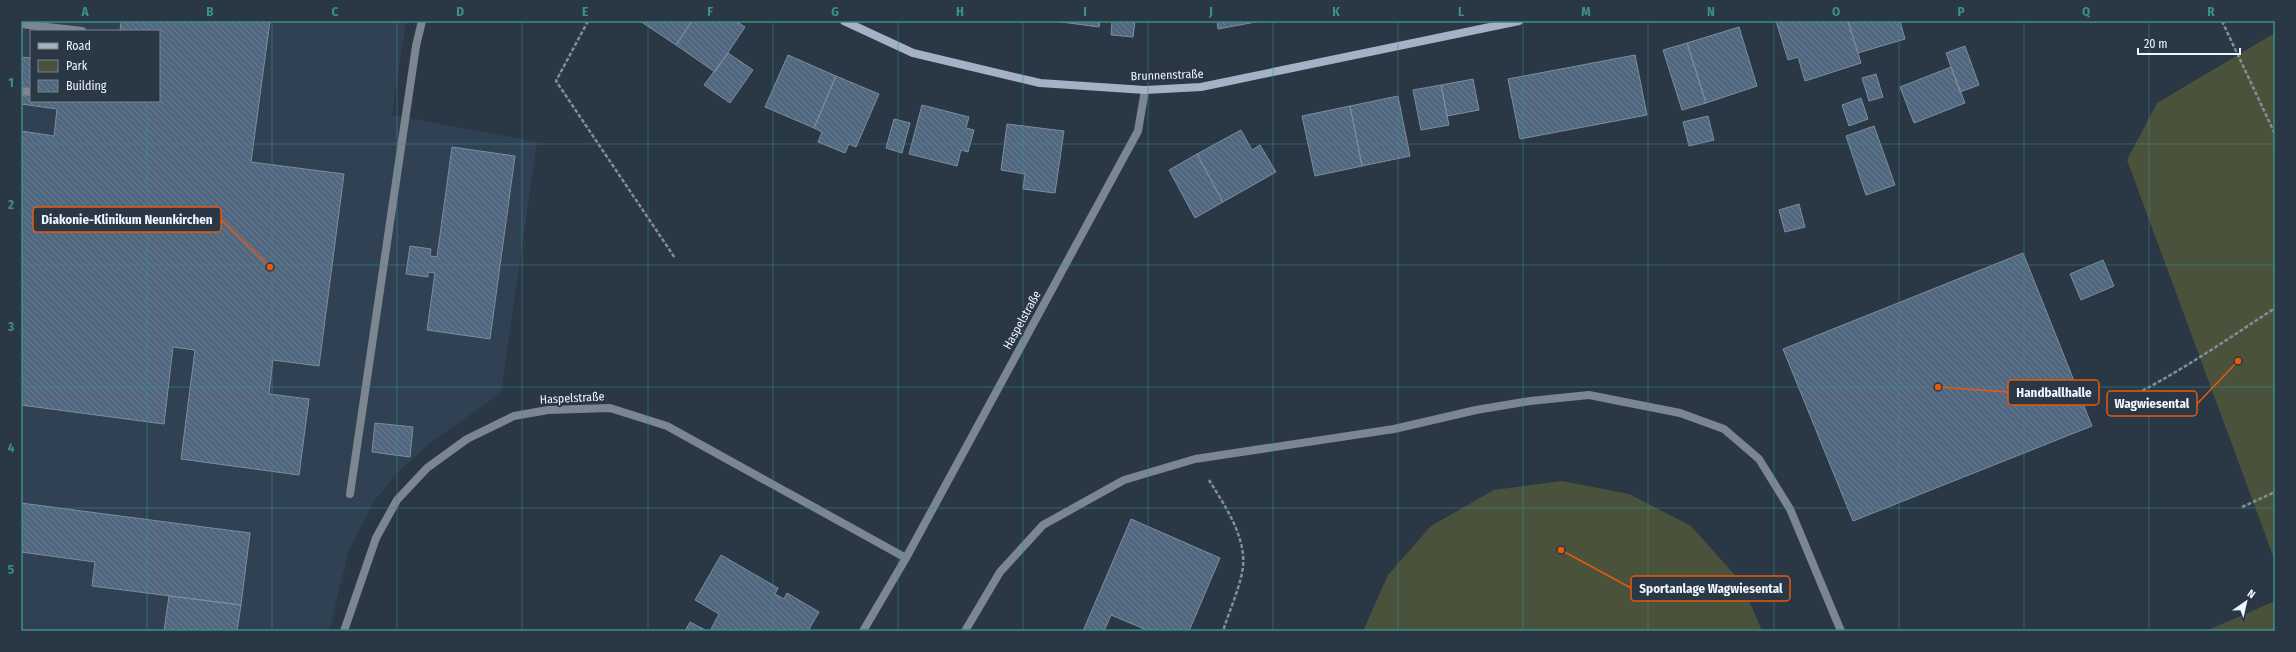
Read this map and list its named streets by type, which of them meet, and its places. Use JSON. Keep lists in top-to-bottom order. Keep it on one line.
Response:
{"streets":{"street":["Brunnenstraße","Haspelstraße"]},"crossings":[["Brunnenstraße","Haspelstraße"]],"places":["Diakonie-Klinikum Neunkirchen","Wagwiesental","Handballhalle","Sportanlage Wagwiesental"],"legend":["Road","Park","Building"],"scale_bar":"20 m","north":"top right","grid":{"columns":["A","B","C","D","E","F","G","H","I","J","K","L","M","N","O","P","Q","R"],"rows":["1","2","3","4","5"]}}
